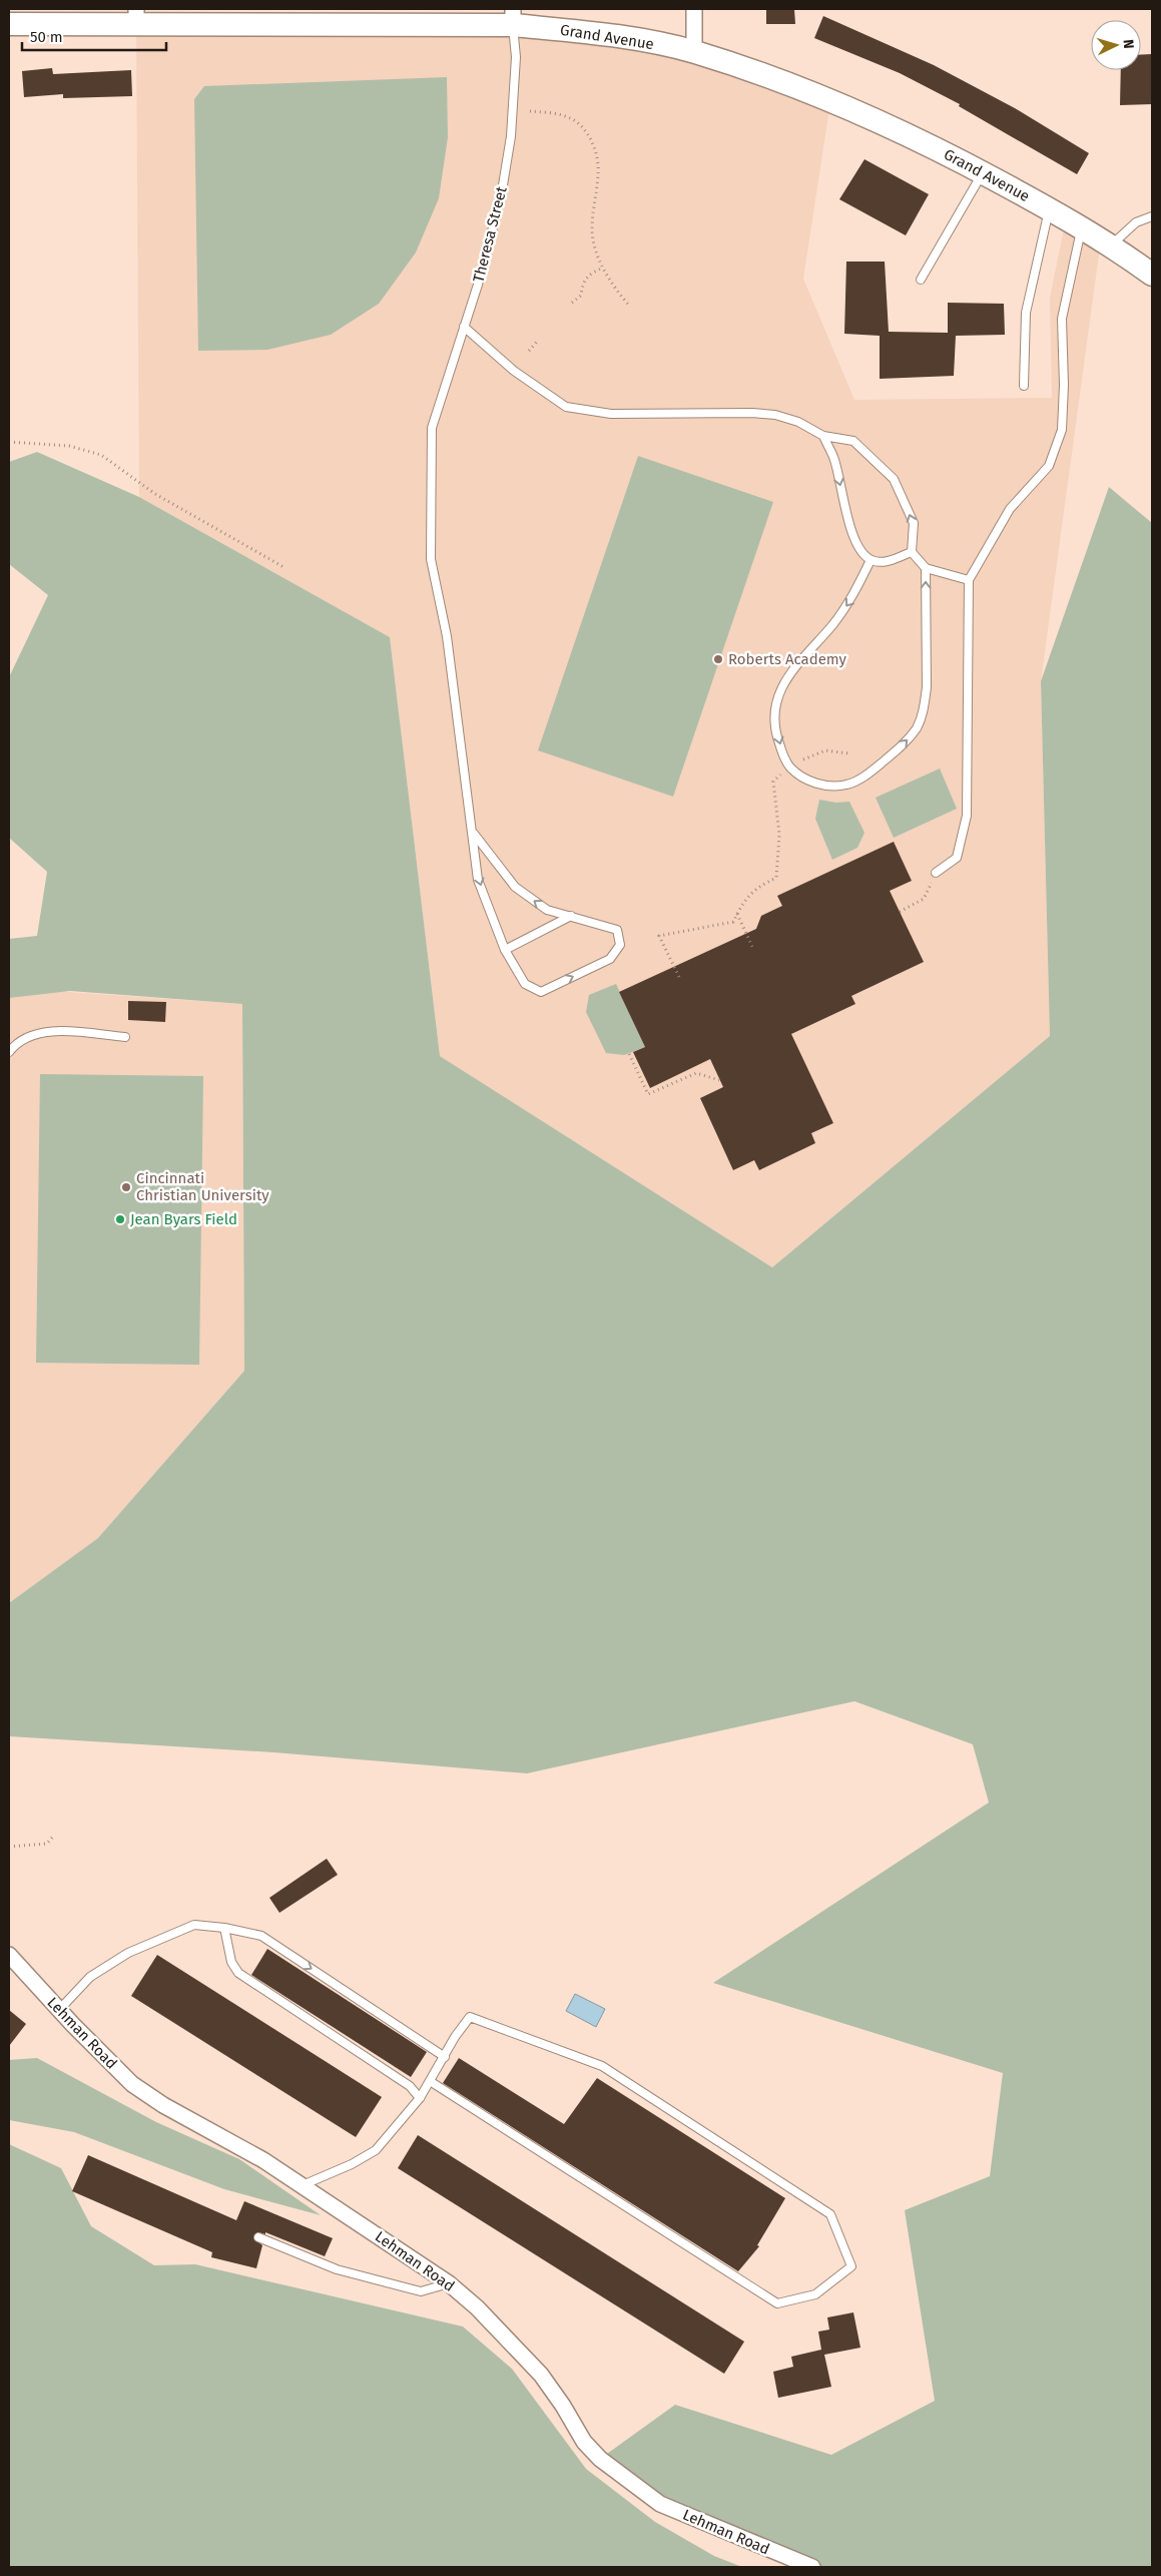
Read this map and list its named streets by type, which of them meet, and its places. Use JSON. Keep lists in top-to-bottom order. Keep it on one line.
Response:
{"streets":{"street":["Grand Avenue","Lehman Road"],"lane":["Theresa Street"]},"crossings":[["Grand Avenue","Theresa Street"]],"places":["Roberts Academy","Cincinnati Christian University","Jean Byars Field"],"scale_bar":"50 m","north":"right"}
